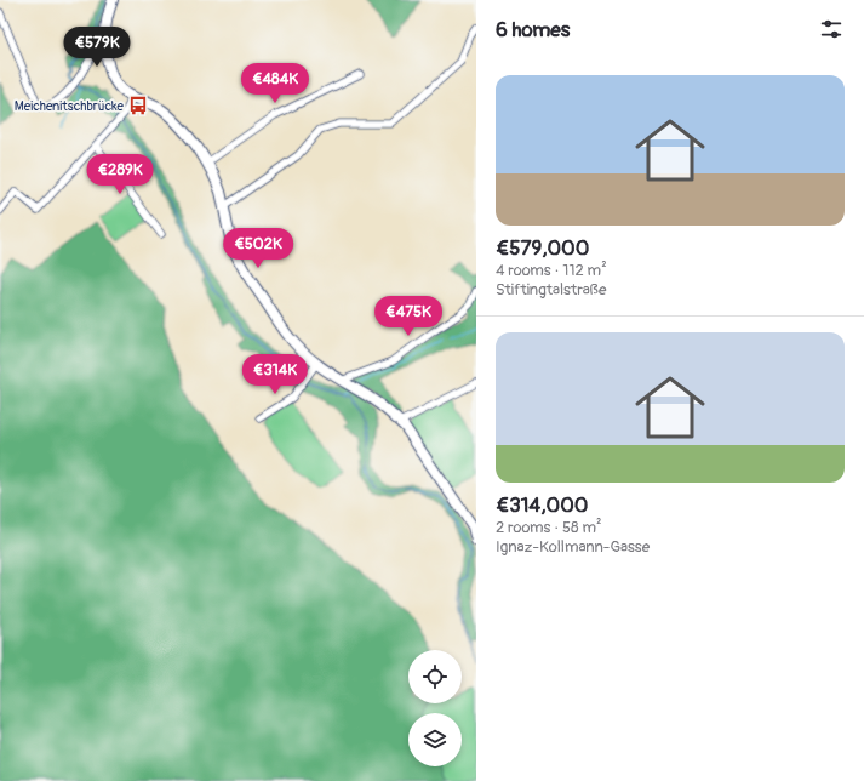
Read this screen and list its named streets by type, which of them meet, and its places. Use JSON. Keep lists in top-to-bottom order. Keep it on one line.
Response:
{"places":{"bus stop":["Meichenitschbrücke"]},"page":{"heading":"6 homes","price":["€579K","€484K","€289K","€502K","€475K","€314K"],"list":[{"name":"€579,000","note":"4 rooms · 112 m² · Stiftingtalstraße"},{"name":"€314,000","note":"2 rooms · 58 m² · Ignaz-Kollmann-Gasse"}]}}
